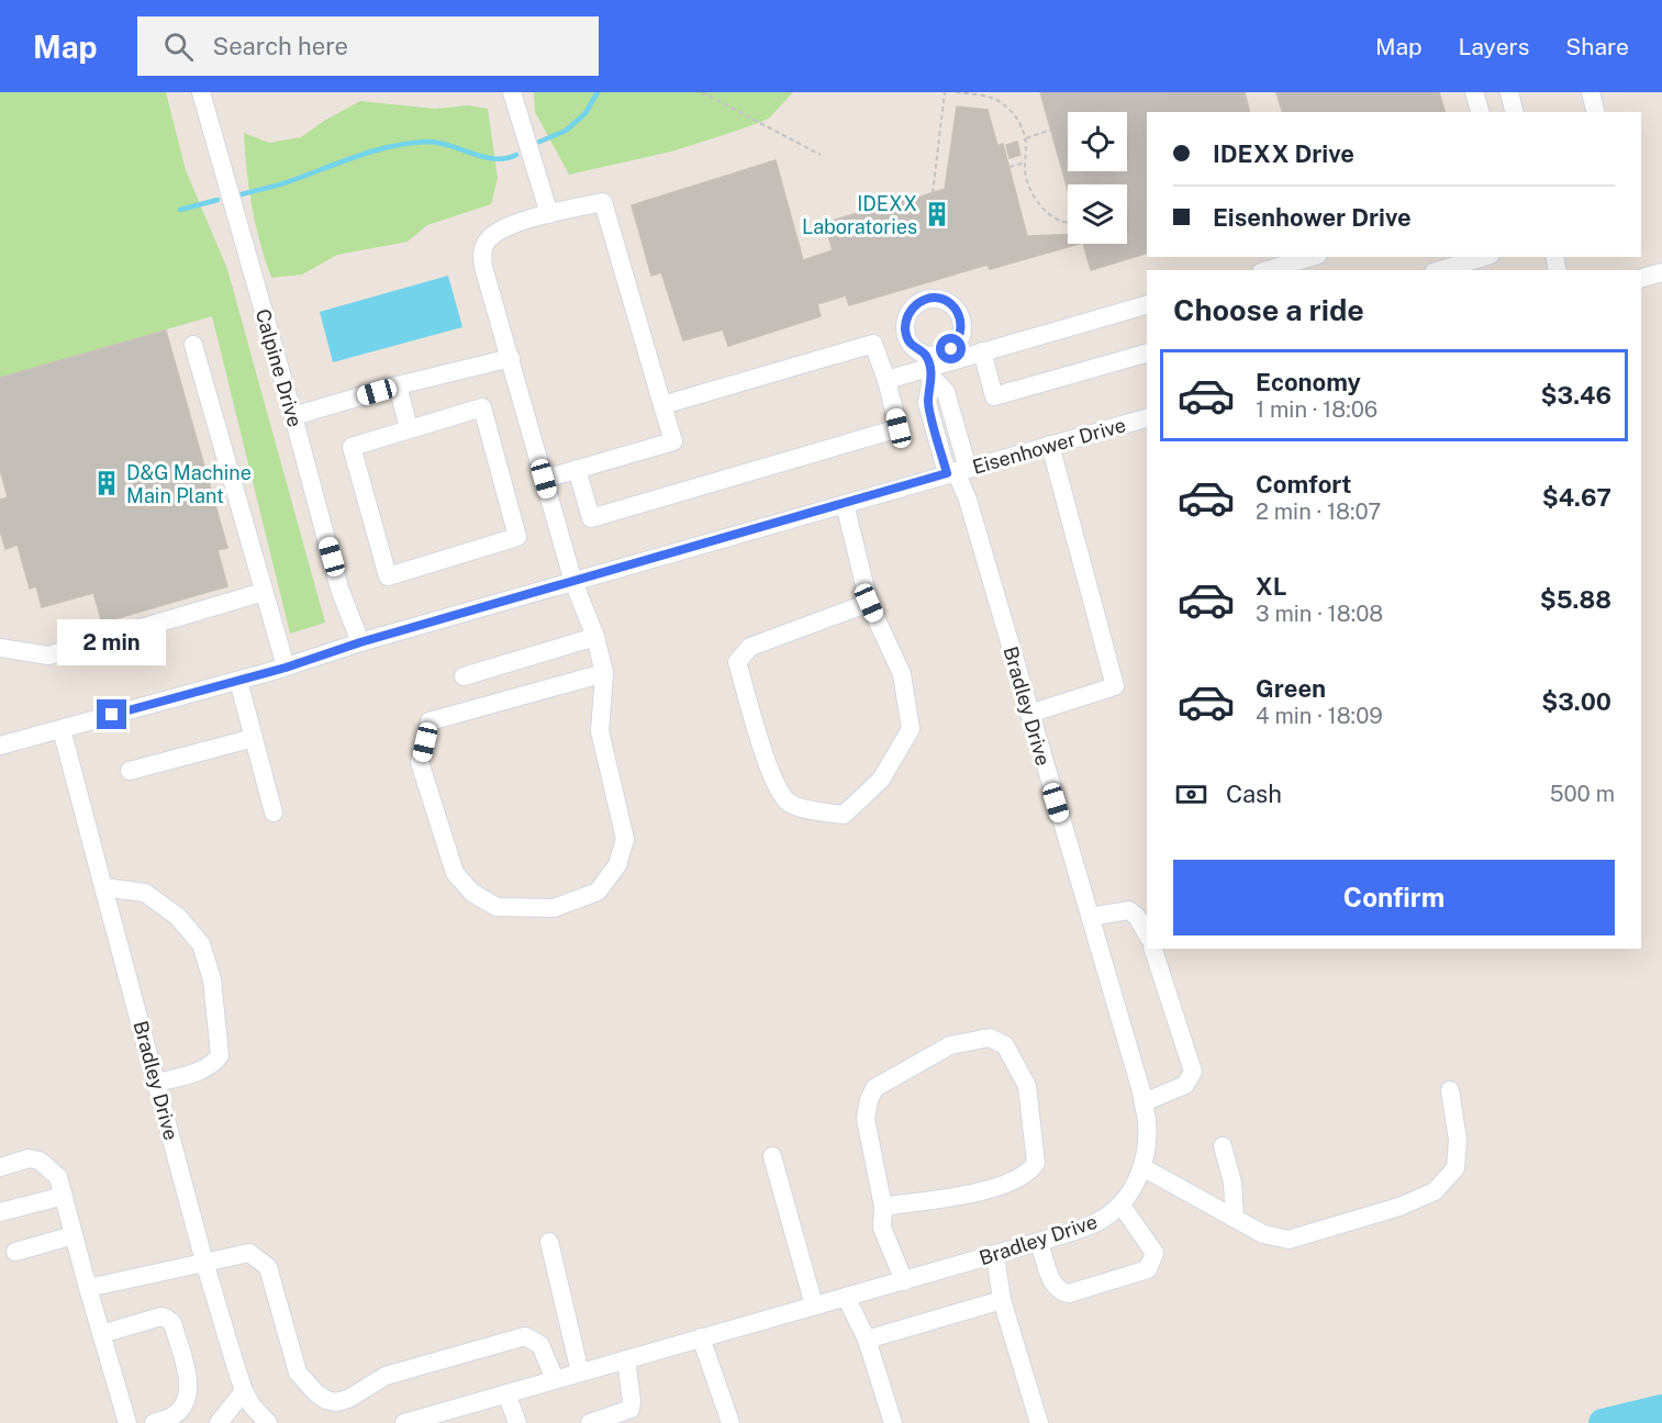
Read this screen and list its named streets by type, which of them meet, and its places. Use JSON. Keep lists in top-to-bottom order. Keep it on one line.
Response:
{"streets":{"street":["Calpine Drive","Eisenhower Drive","Bradley Drive"]},"crossings":[["Calpine Drive","Eisenhower Drive"],["Eisenhower Drive","Bradley Drive"]],"places":{"building":["IDEXX Laboratories","D&G Machine Main Plant"]},"page":{"header":"Map","search":"Search here","nav":["Map","Layers","Share"],"banner":["IDEXX Drive","Eisenhower Drive"],"heading":"Choose a ride","list":[{"name":"Economy","note":"1 min · 18:06","value":"$3.46"},{"name":"Comfort","note":"2 min · 18:07","value":"$4.67"},{"name":"XL","note":"3 min · 18:08","value":"$5.88"},{"name":"Green","note":"4 min · 18:09","value":"$3.00"}],"bubble":"2 min","pay":["Cash","500 m"],"buttons":"Confirm"}}
